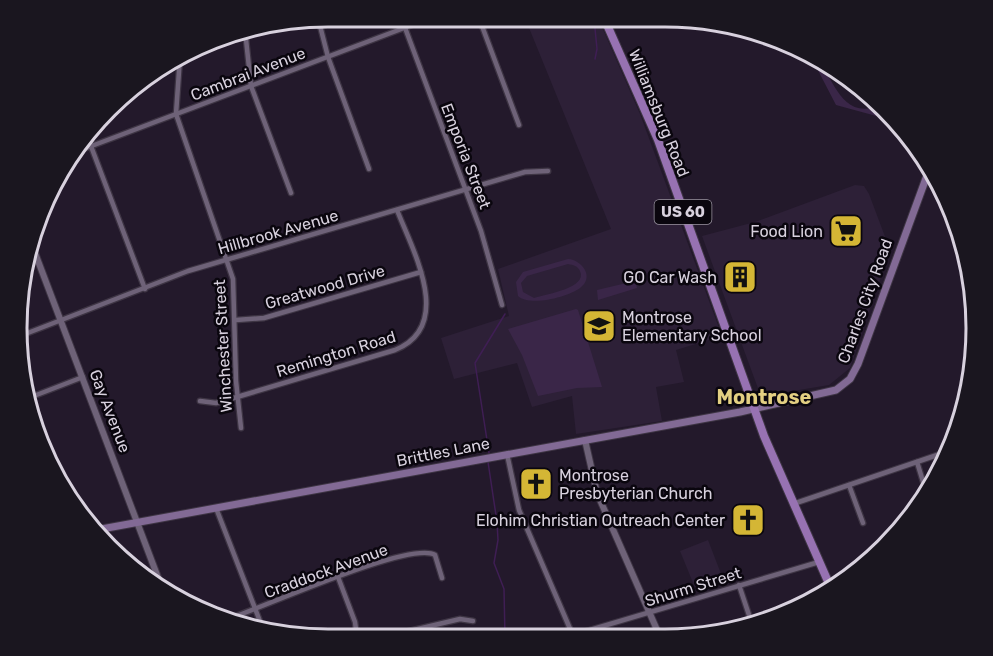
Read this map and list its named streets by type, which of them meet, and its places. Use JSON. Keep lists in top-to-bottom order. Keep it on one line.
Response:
{"streets":{"main road":["Williamsburg Road","US 60","Charles City Road","Brittles Lane"],"street":["Cambrai Avenue","Emporia Street","Hillbrook Avenue","Greatwood Drive","Winchester Street","Remington Road","Gay Avenue","Craddock Avenue","Shurm Street"]},"crossings":[["Cambrai Avenue","Emporia Street"],["Cambrai Avenue","Winchester Street"],["Williamsburg Road","Charles City Road"],["Williamsburg Road","Brittles Lane"],["Williamsburg Road","Shurm Street"],["Emporia Street","Hillbrook Avenue"],["Hillbrook Avenue","Winchester Street"],["Hillbrook Avenue","Remington Road"],["Hillbrook Avenue","Gay Avenue"],["Greatwood Drive","Winchester Street"],["Greatwood Drive","Remington Road"],["Charles City Road","Brittles Lane"],["Winchester Street","Remington Road"],["Gay Avenue","Brittles Lane"]],"districts":["Montrose"],"places":{"supermarket":["Food Lion"],"building":["GO Car Wash"],"school or university":["Montrose Elementary School"],"church":["Montrose Presbyterian Church","Elohim Christian Outreach Center"]}}
